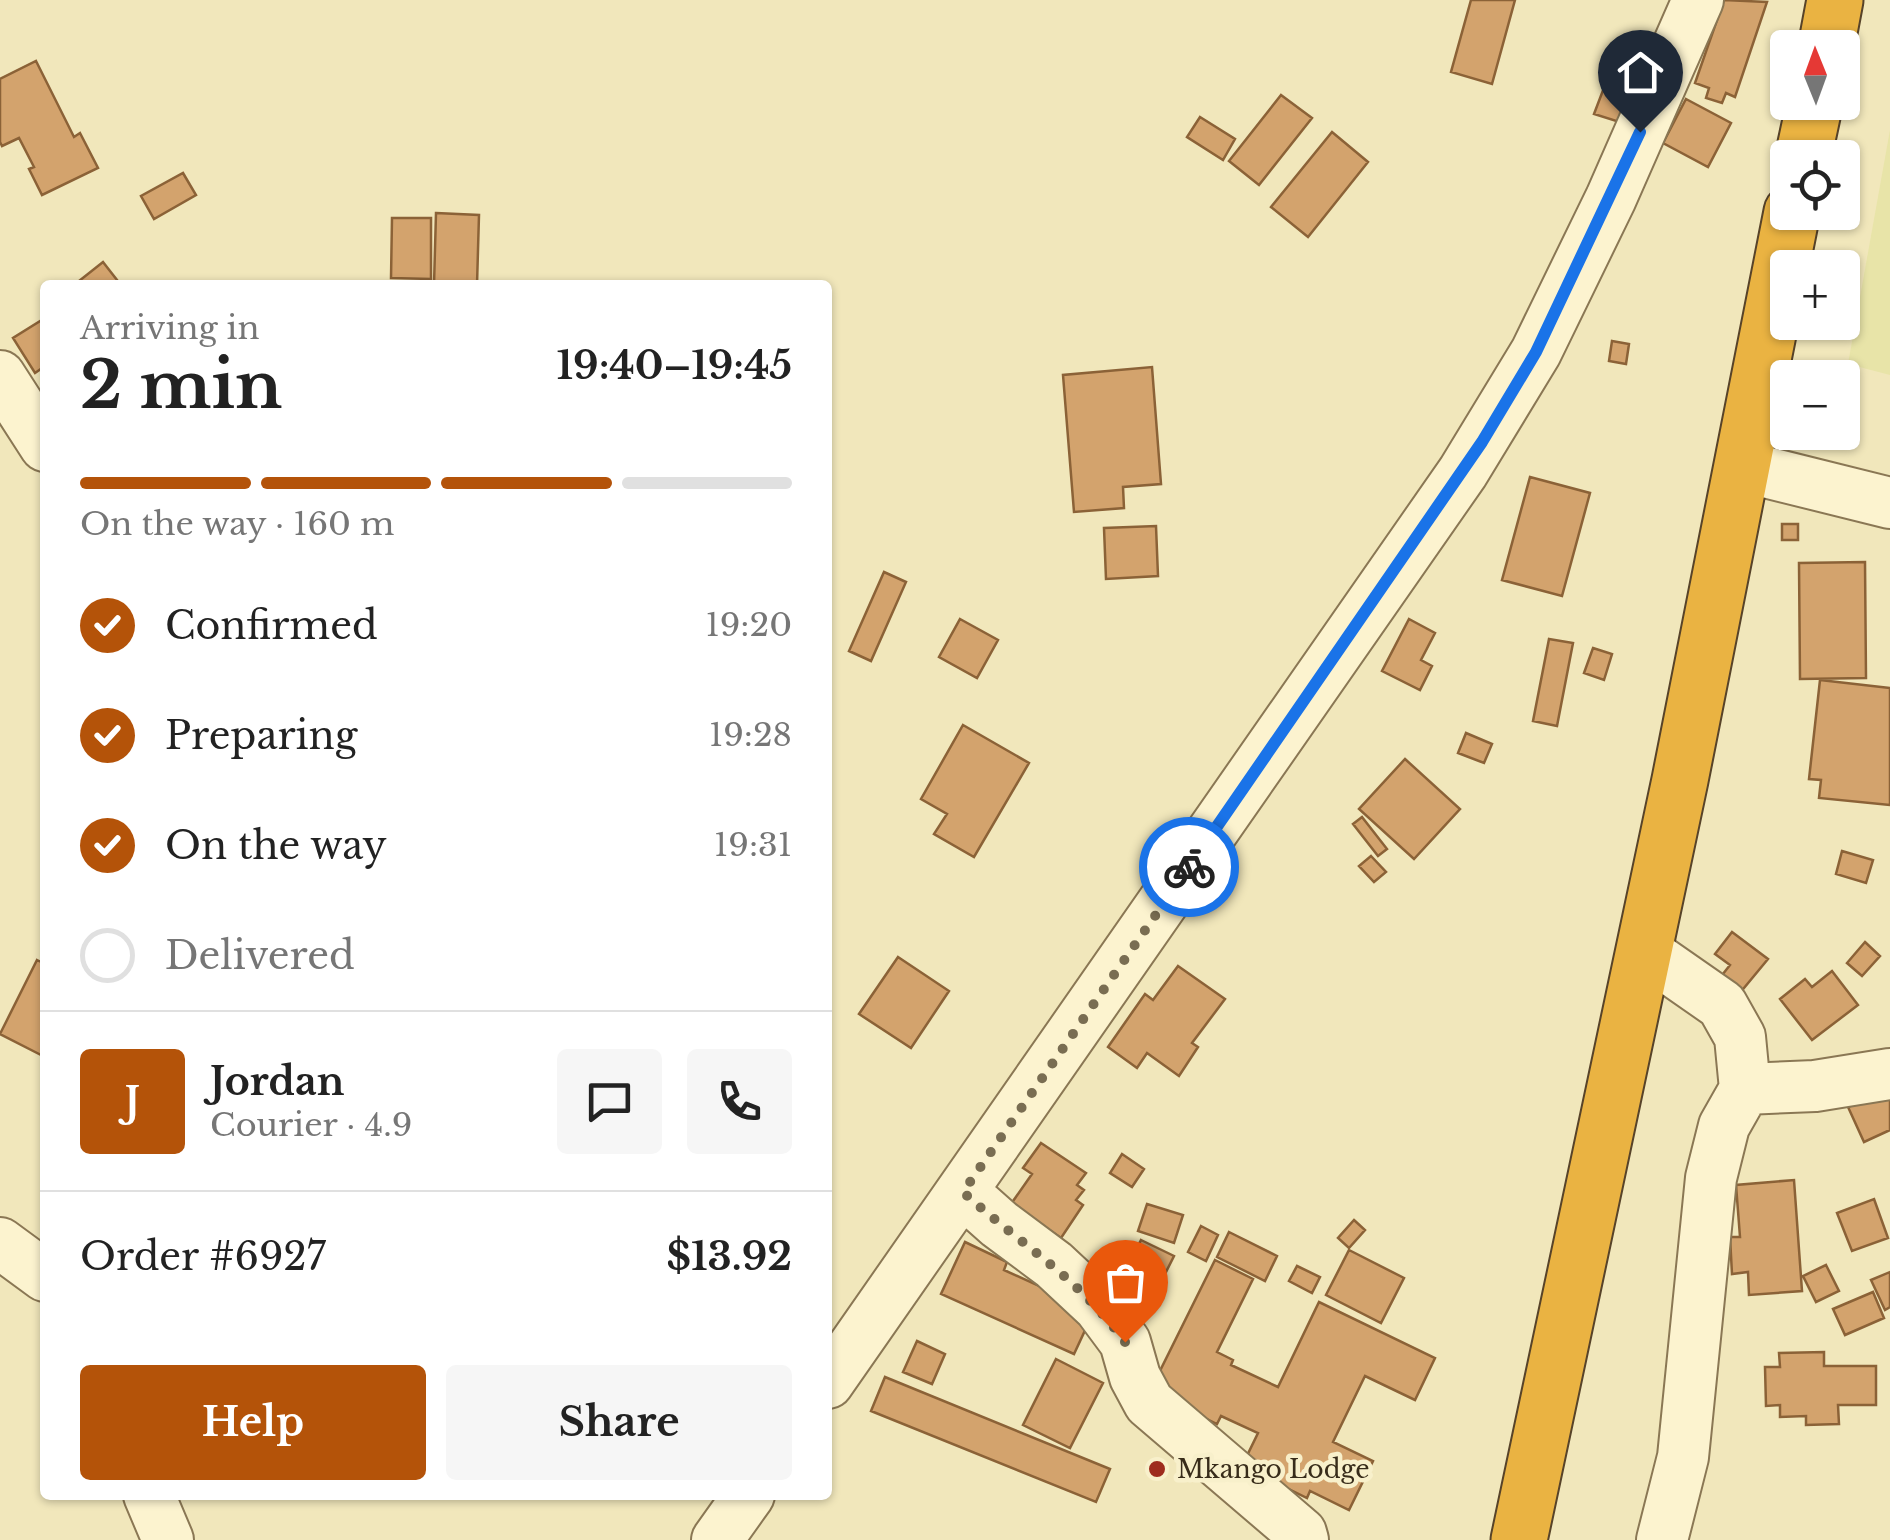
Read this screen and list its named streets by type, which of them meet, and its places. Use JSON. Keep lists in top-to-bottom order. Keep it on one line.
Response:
{"places":["Mkango Lodge"],"north":"top","page":{"map_buttons":["+","−"],"heading":["2 min","Arriving in","19:40–19:45"],"panel":["Jordan","Courier · 4.9","Order #6927","$13.92"],"bar":"On the way · 160 m","list":[["Confirmed","19:20"],["Preparing","19:28"],["On the way","19:31"],"Delivered"],"round":"J","buttons":["Help","Share"]}}
